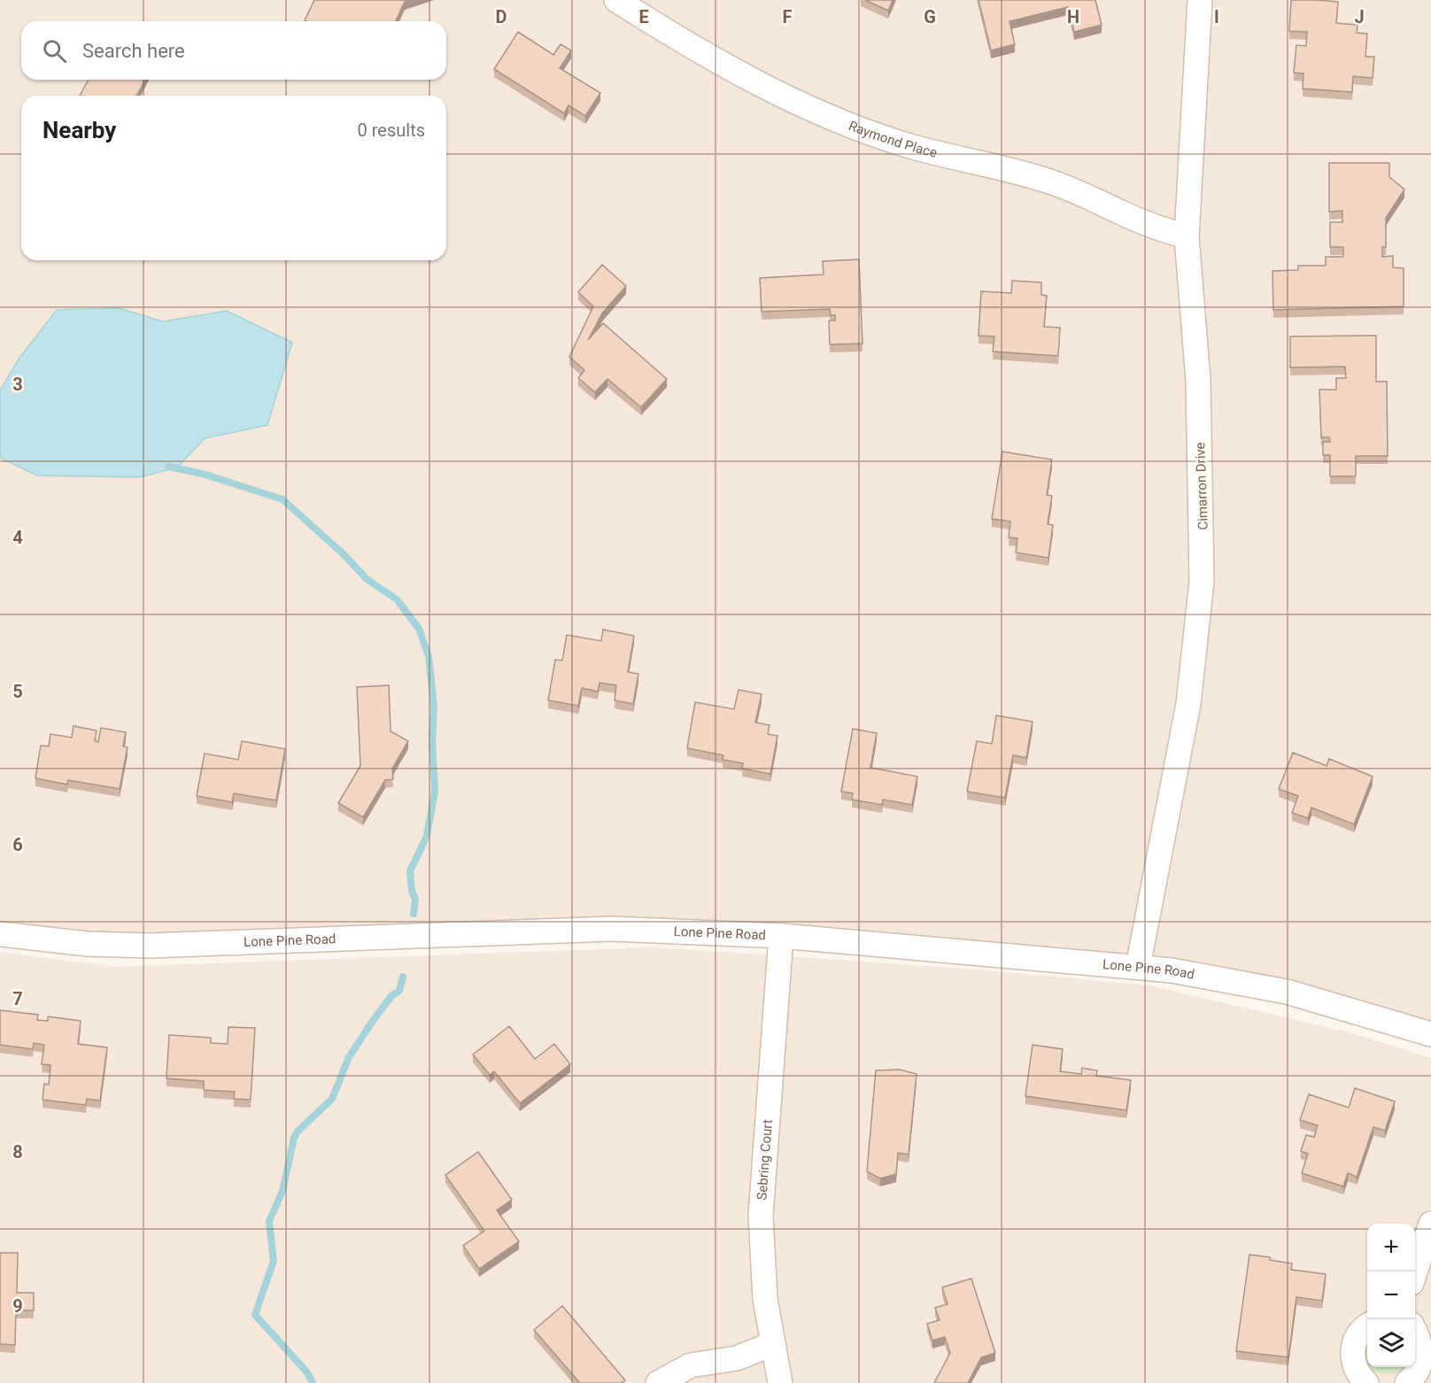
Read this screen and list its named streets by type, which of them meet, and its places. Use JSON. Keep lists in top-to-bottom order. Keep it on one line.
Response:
{"streets":{"street":["Raymond Place","Cimarron Drive","Lone Pine Road","Sebring Court"]},"crossings":[["Raymond Place","Cimarron Drive"],["Cimarron Drive","Lone Pine Road"],["Lone Pine Road","Sebring Court"]],"page":{"search":"Search here","heading":["Nearby","0 results"],"map_buttons":["+","−"]},"grid":{"columns":["D","E","F","G","H","I","J"],"rows":["3","4","5","6","7","8","9"]}}
